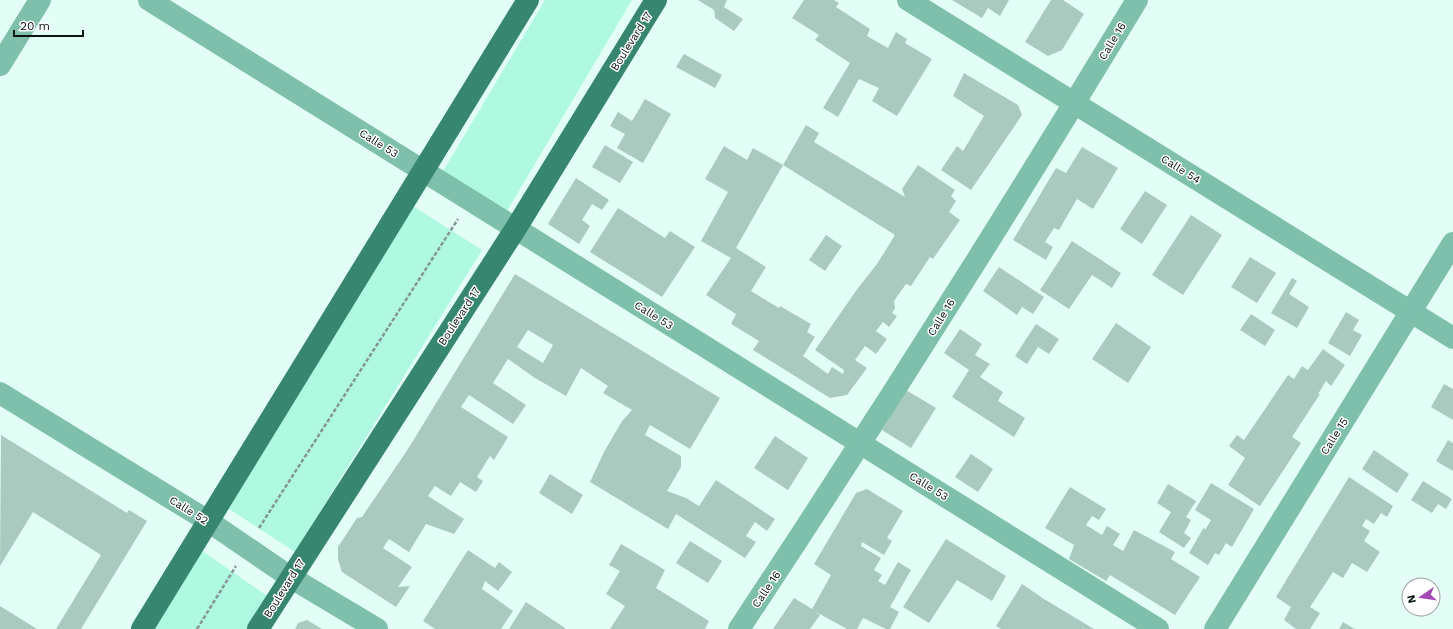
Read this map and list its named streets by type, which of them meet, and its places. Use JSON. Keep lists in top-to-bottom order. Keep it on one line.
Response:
{"streets":{"main road":["Boulevard 17"],"street":["Calle 16","Calle 53","Calle 54","Calle 15","Calle 52"]},"crossings":[["Boulevard 17","Calle 53"],["Boulevard 17","Calle 52"],["Calle 16","Calle 53"],["Calle 16","Calle 54"],["Calle 54","Calle 15"]],"scale_bar":"20 m","north":"left"}
